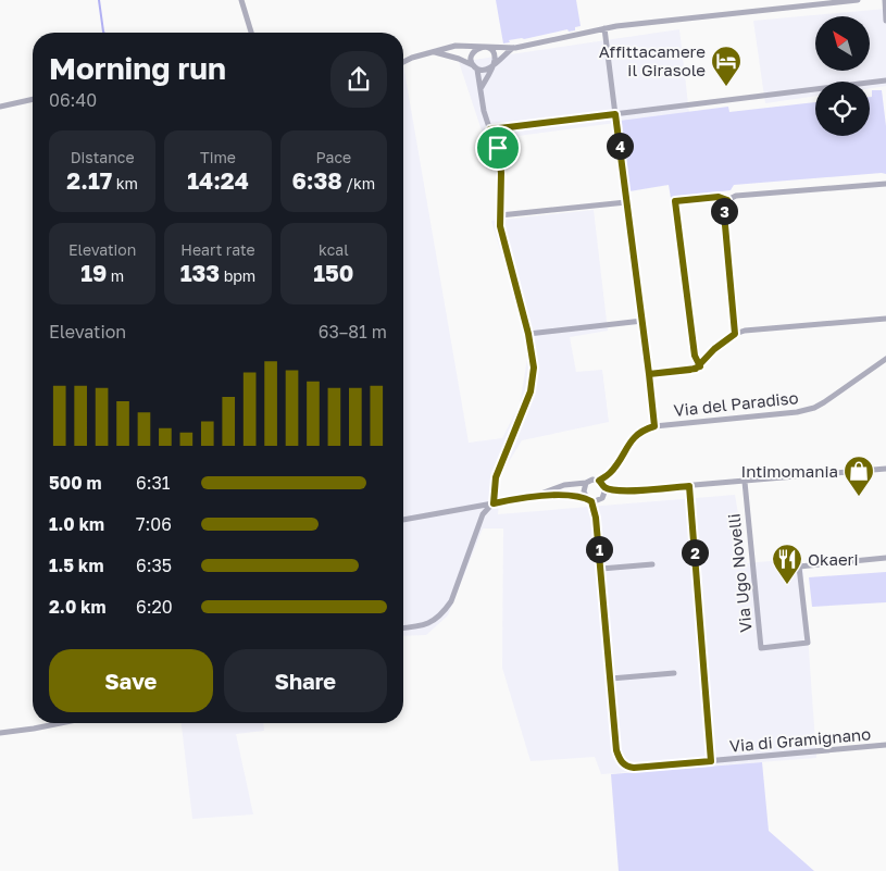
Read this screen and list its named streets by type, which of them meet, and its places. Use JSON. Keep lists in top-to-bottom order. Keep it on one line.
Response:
{"streets":{"street":["Via del Paradiso","Via Ugo Novelli","Via di Gramignano"]},"places":{"hotel":["Affittacamere il Girasole"],"shop":["Intimomania"],"restaurant":["Okaeri"]},"north":"top left","page":{"heading":["Morning run","06:40"],"stats":[["Distance","2.17 km"],["Time","14:24"],["Pace","6:38 /km"],["Elevation","19 m"],["Heart rate","133 bpm"],["kcal","150"]],"pins":["4","3","1","2"],"chart":["Elevation","63–81 m"],"list":[{"name":"500 m","note":"6:31"},{"name":"1.0 km","note":"7:06"},{"name":"1.5 km","note":"6:35"},{"name":"2.0 km","note":"6:20"}],"buttons":["Save","Share"]}}
